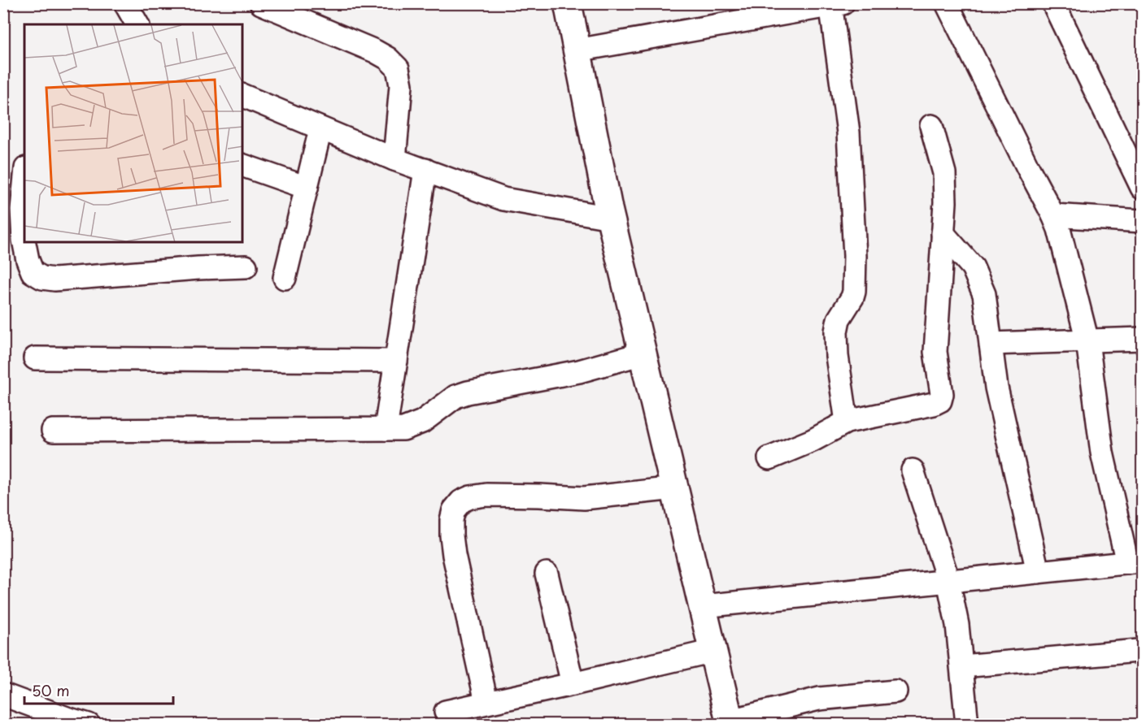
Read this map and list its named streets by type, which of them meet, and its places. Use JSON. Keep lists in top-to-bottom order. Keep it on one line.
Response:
{"scale_bar":"50 m"}
